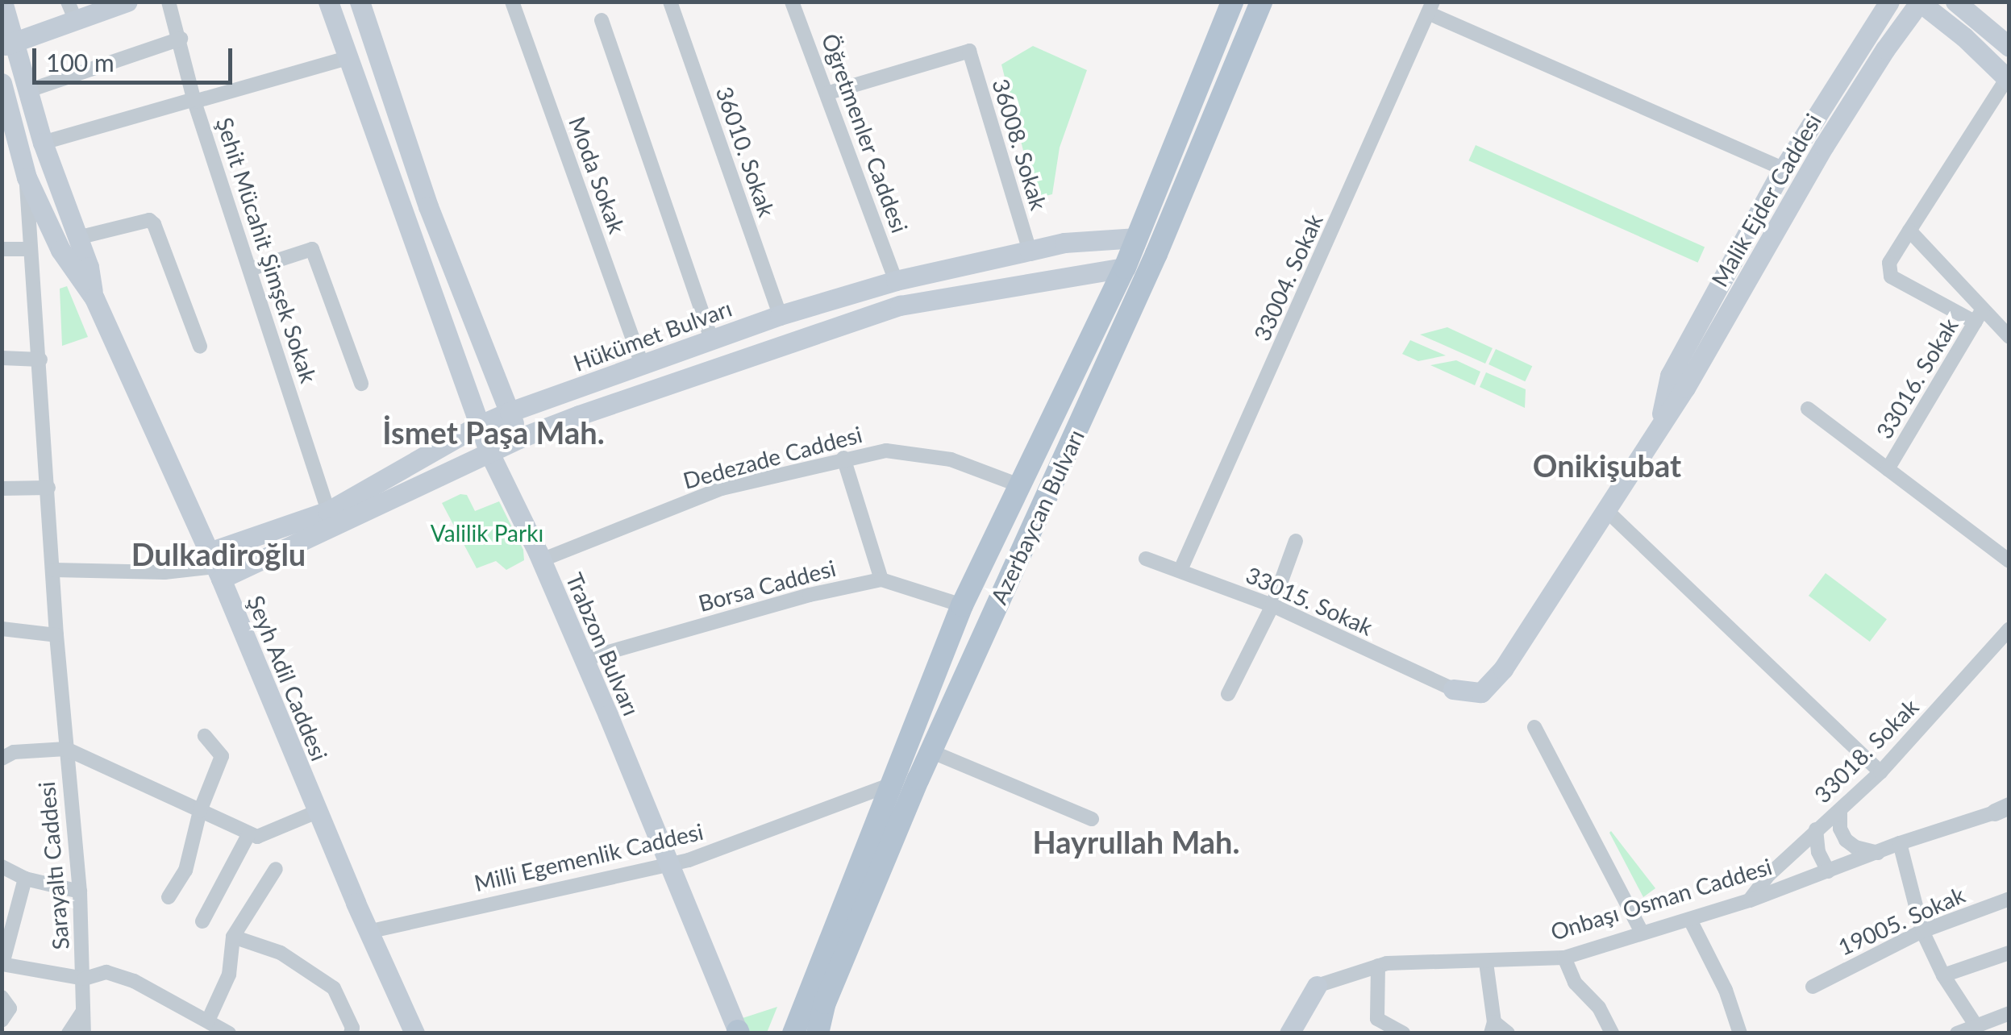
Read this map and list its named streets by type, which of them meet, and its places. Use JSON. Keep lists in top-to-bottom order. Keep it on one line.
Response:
{"streets":{"main road":["Malik Ejder Caddesi","Hükümet Bulvarı","Azerbaycan Bulvarı","Trabzon Bulvarı","Şeyh Adil Caddesi"],"street":["Öğretmenler Caddesi","36008. Sokak","36010. Sokak","Moda Sokak","Şehit Mücahit Şimşek Sokak","33004. Sokak","33016. Sokak","Dedezade Caddesi","Borsa Caddesi","33015. Sokak","33018. Sokak","Milli Egemenlik Caddesi","Sarayaltı Caddesi","Onbaşı Osman Caddesi","19005. Sokak"]},"crossings":[["Öğretmenler Caddesi","36008. Sokak"],["Öğretmenler Caddesi","Hükümet Bulvarı"],["36008. Sokak","Hükümet Bulvarı"],["36010. Sokak","Hükümet Bulvarı"],["Moda Sokak","Hükümet Bulvarı"],["Malik Ejder Caddesi","33015. Sokak"],["Şehit Mücahit Şimşek Sokak","Hükümet Bulvarı"],["33004. Sokak","33015. Sokak"],["Hükümet Bulvarı","Azerbaycan Bulvarı"],["Hükümet Bulvarı","Trabzon Bulvarı"],["Hükümet Bulvarı","Şeyh Adil Caddesi"],["Dedezade Caddesi","Azerbaycan Bulvarı"],["Dedezade Caddesi","Trabzon Bulvarı"],["Azerbaycan Bulvarı","Borsa Caddesi"],["Azerbaycan Bulvarı","Milli Egemenlik Caddesi"],["Borsa Caddesi","Trabzon Bulvarı"],["Trabzon Bulvarı","Milli Egemenlik Caddesi"],["Şeyh Adil Caddesi","Milli Egemenlik Caddesi"],["Şeyh Adil Caddesi","Sarayaltı Caddesi"],["33018. Sokak","Onbaşı Osman Caddesi"]],"districts":["İsmet Paşa Mah.","Onikişubat","Dulkadiroğlu","Hayrullah Mah."],"parks":["Valilik Parkı"],"scale_bar":"100 m"}
